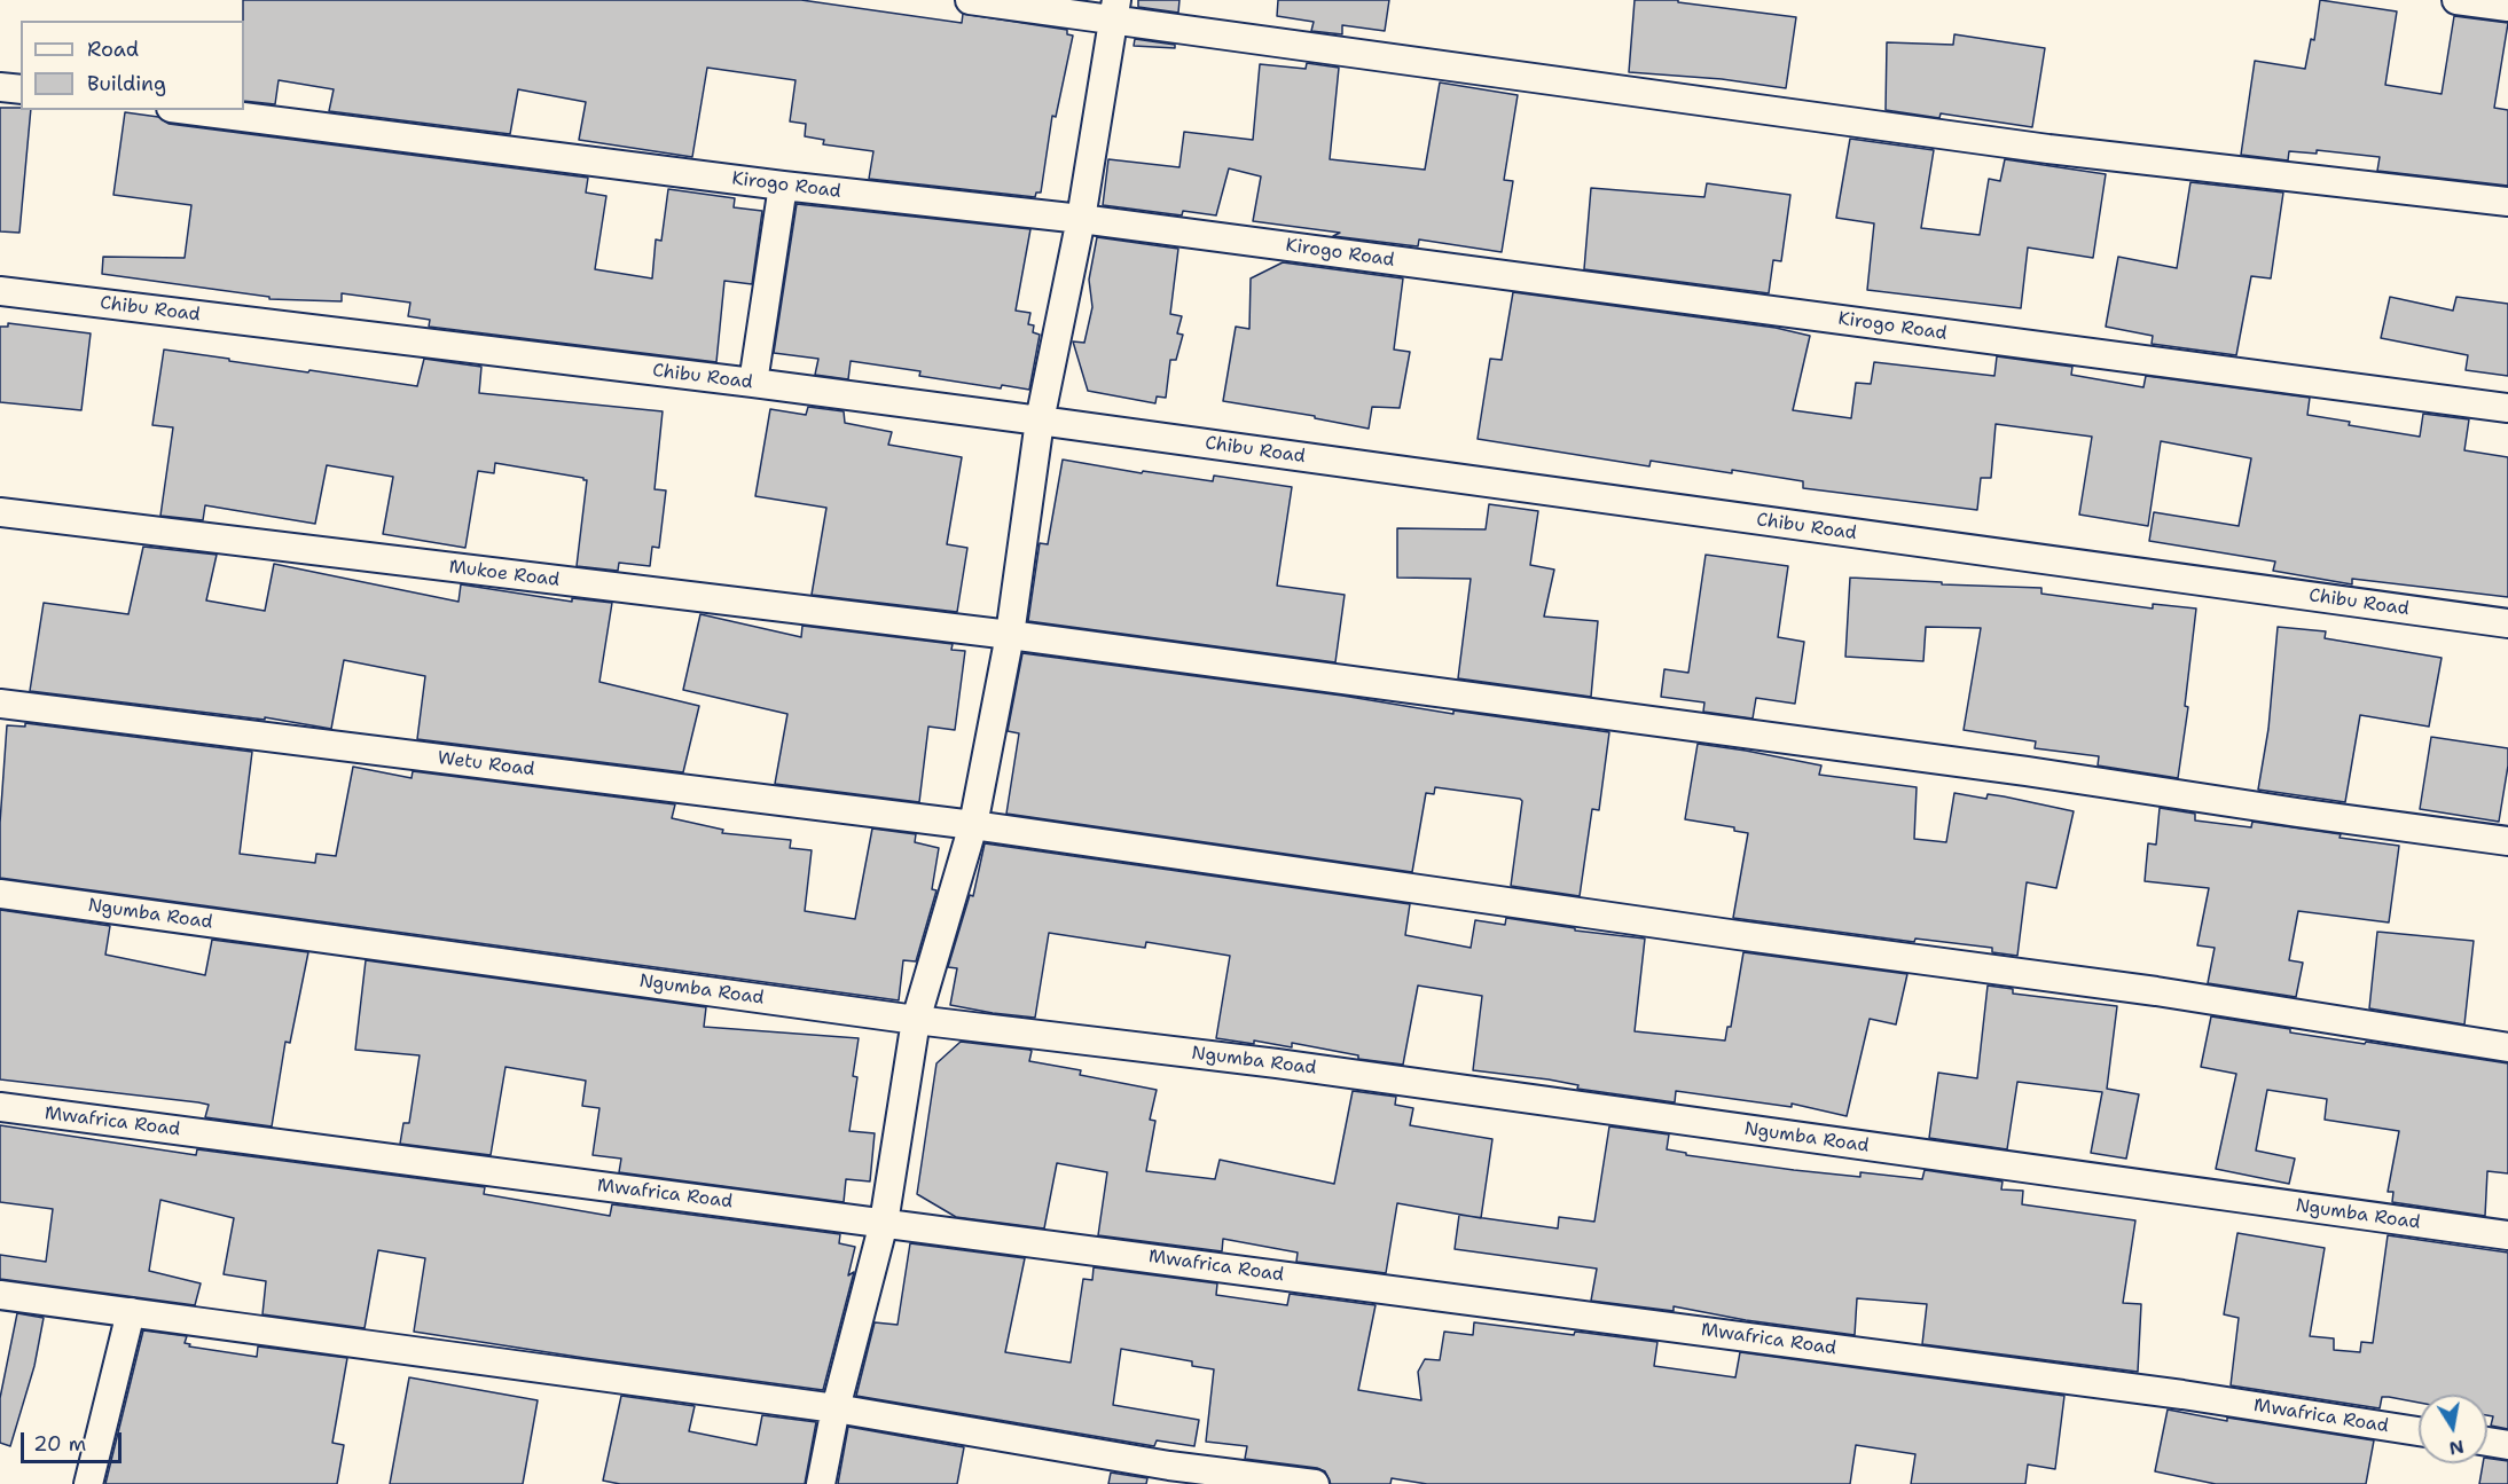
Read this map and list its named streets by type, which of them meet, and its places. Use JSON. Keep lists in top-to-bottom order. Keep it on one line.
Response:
{"streets":{"street":["Kirogo Road","Chibu Road","Mukoe Road","Wetu Road","Ngumba Road","Mwafrica Road"]},"legend":["Road","Building"],"scale_bar":"20 m","north":"bottom"}
